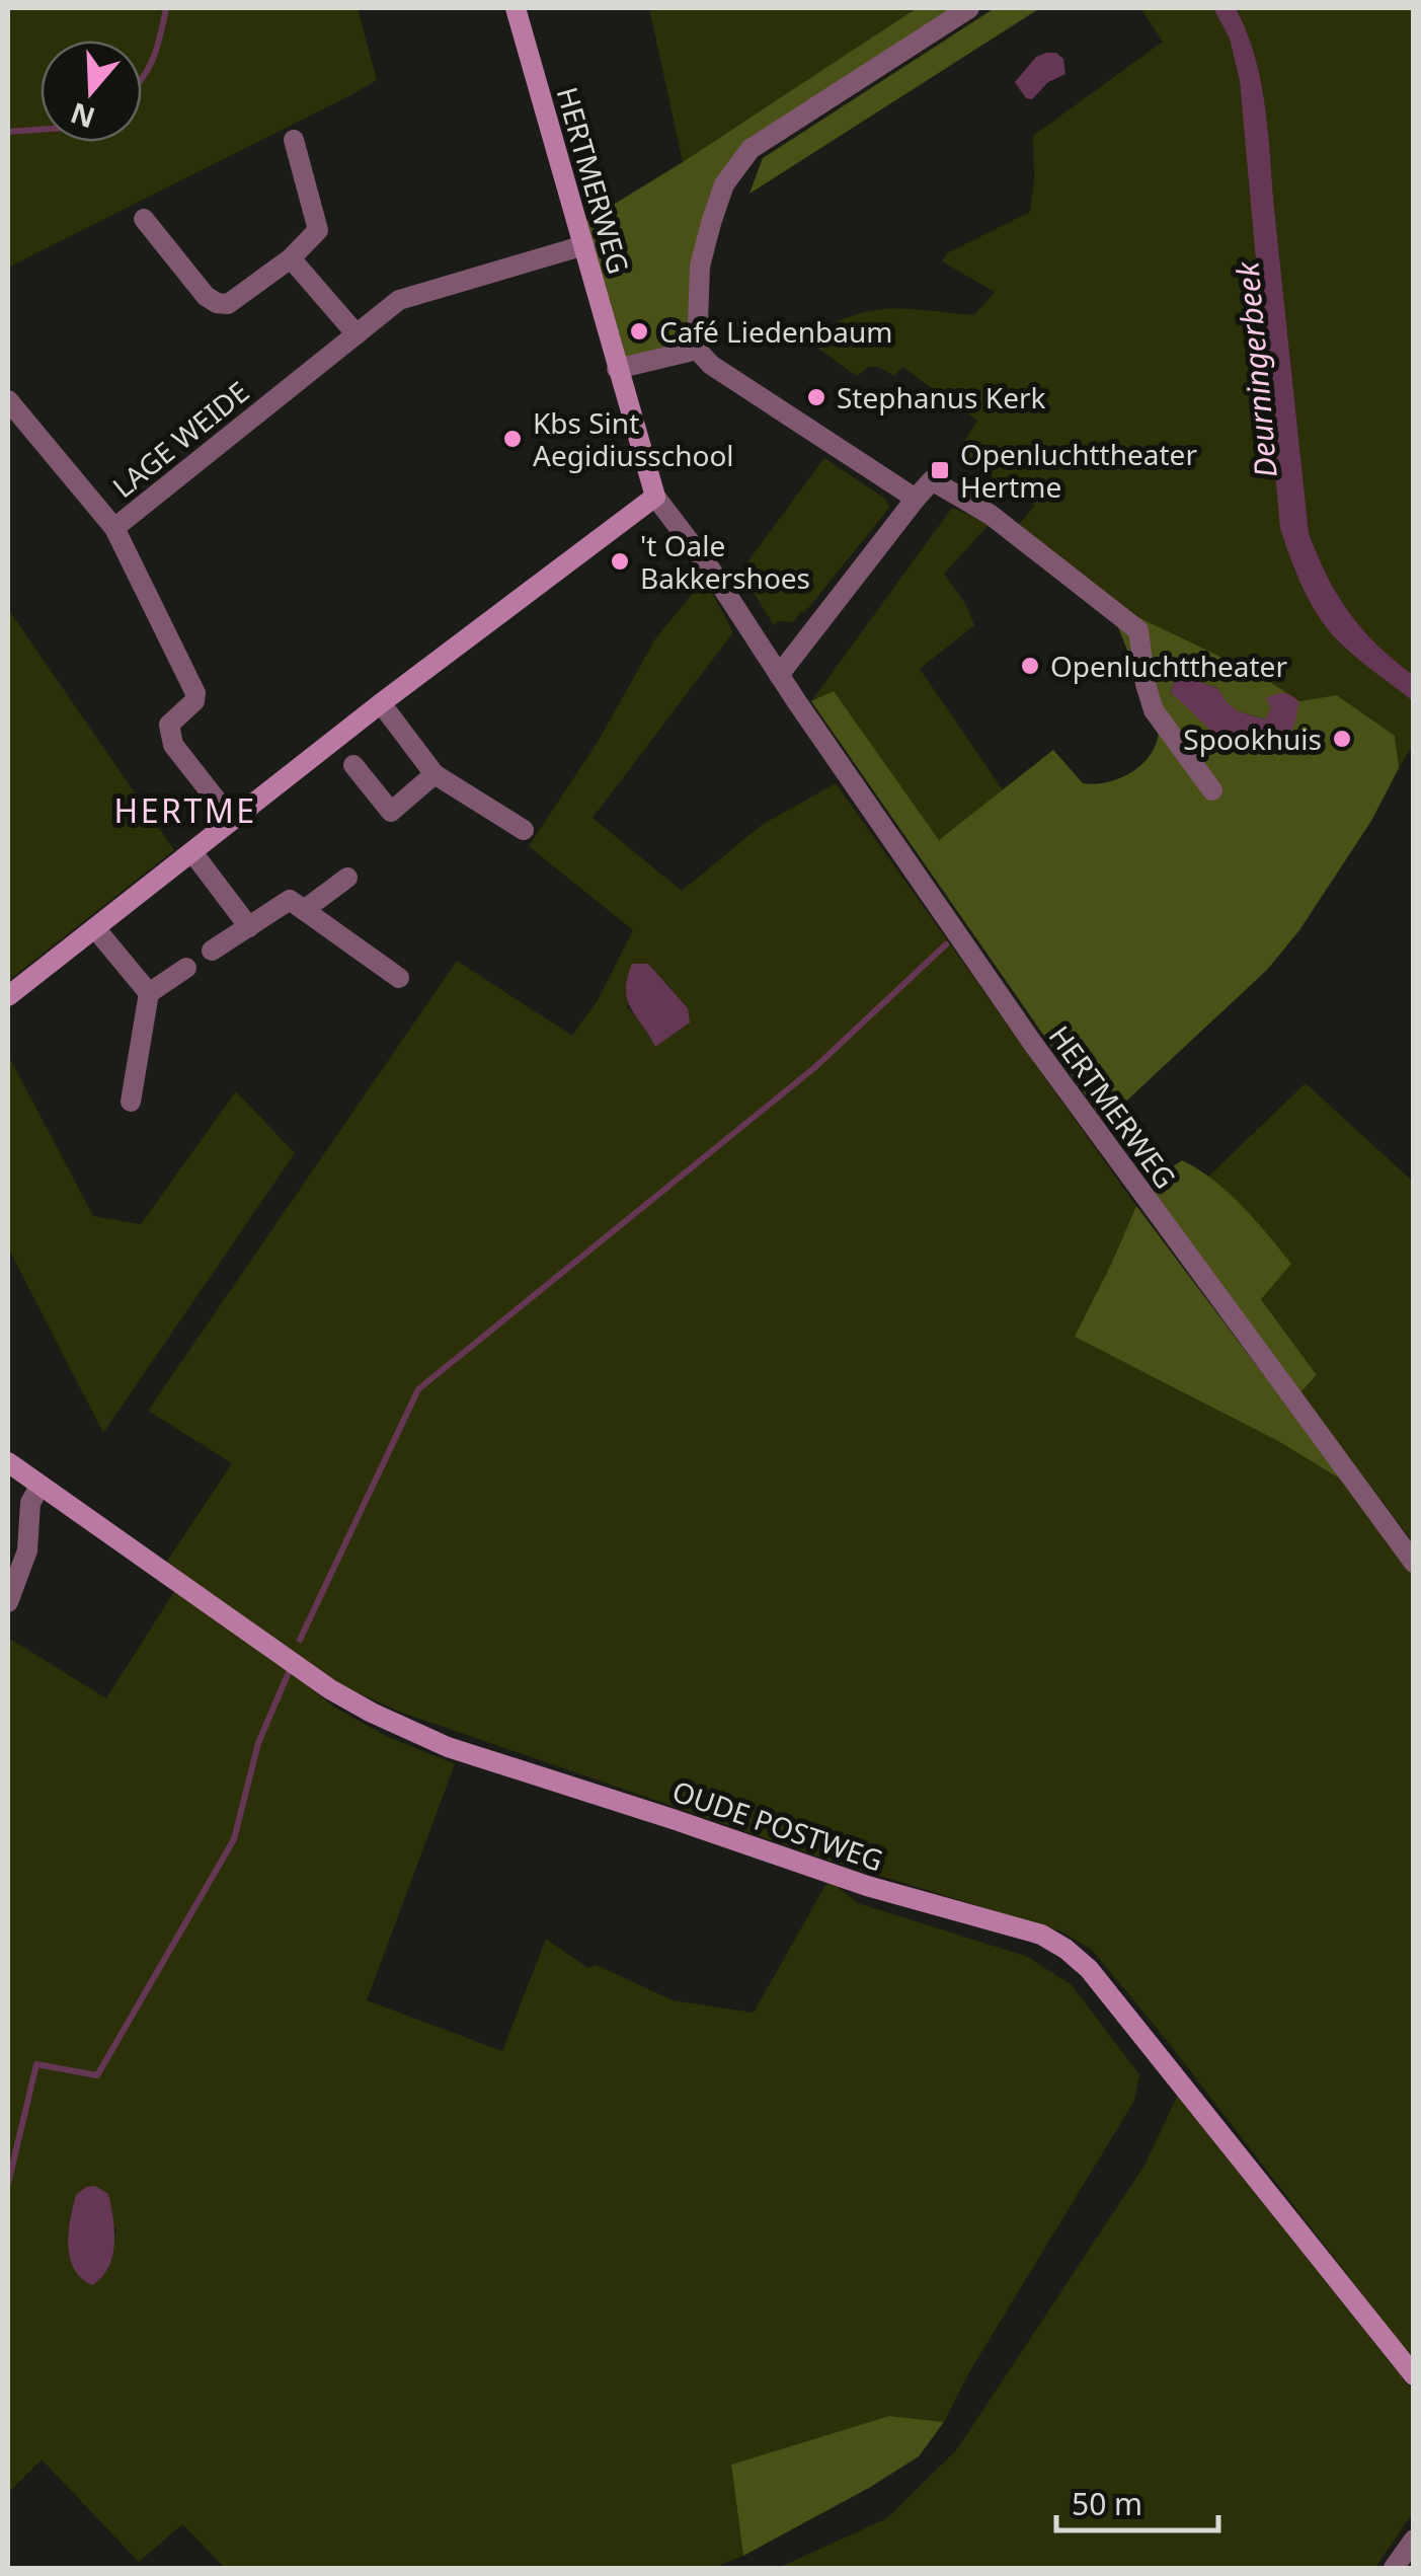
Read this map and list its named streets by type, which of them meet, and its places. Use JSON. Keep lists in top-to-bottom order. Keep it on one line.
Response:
{"streets":{"street":["HERTMERWEG","LAGE WEIDE","OUDE POSTWEG"]},"crossings":[["HERTMERWEG","LAGE WEIDE"]],"districts":["HERTME"],"water":["Deurningerbeek"],"places":{"other":["Café Liedenbaum","Stephanus Kerk","Kbs Sint Aegidiusschool","'t Oale Bakkershoes","Openluchttheater","Spookhuis"],"transit":["Openluchttheater Hertme"]},"scale_bar":"50 m","north":"bottom"}
